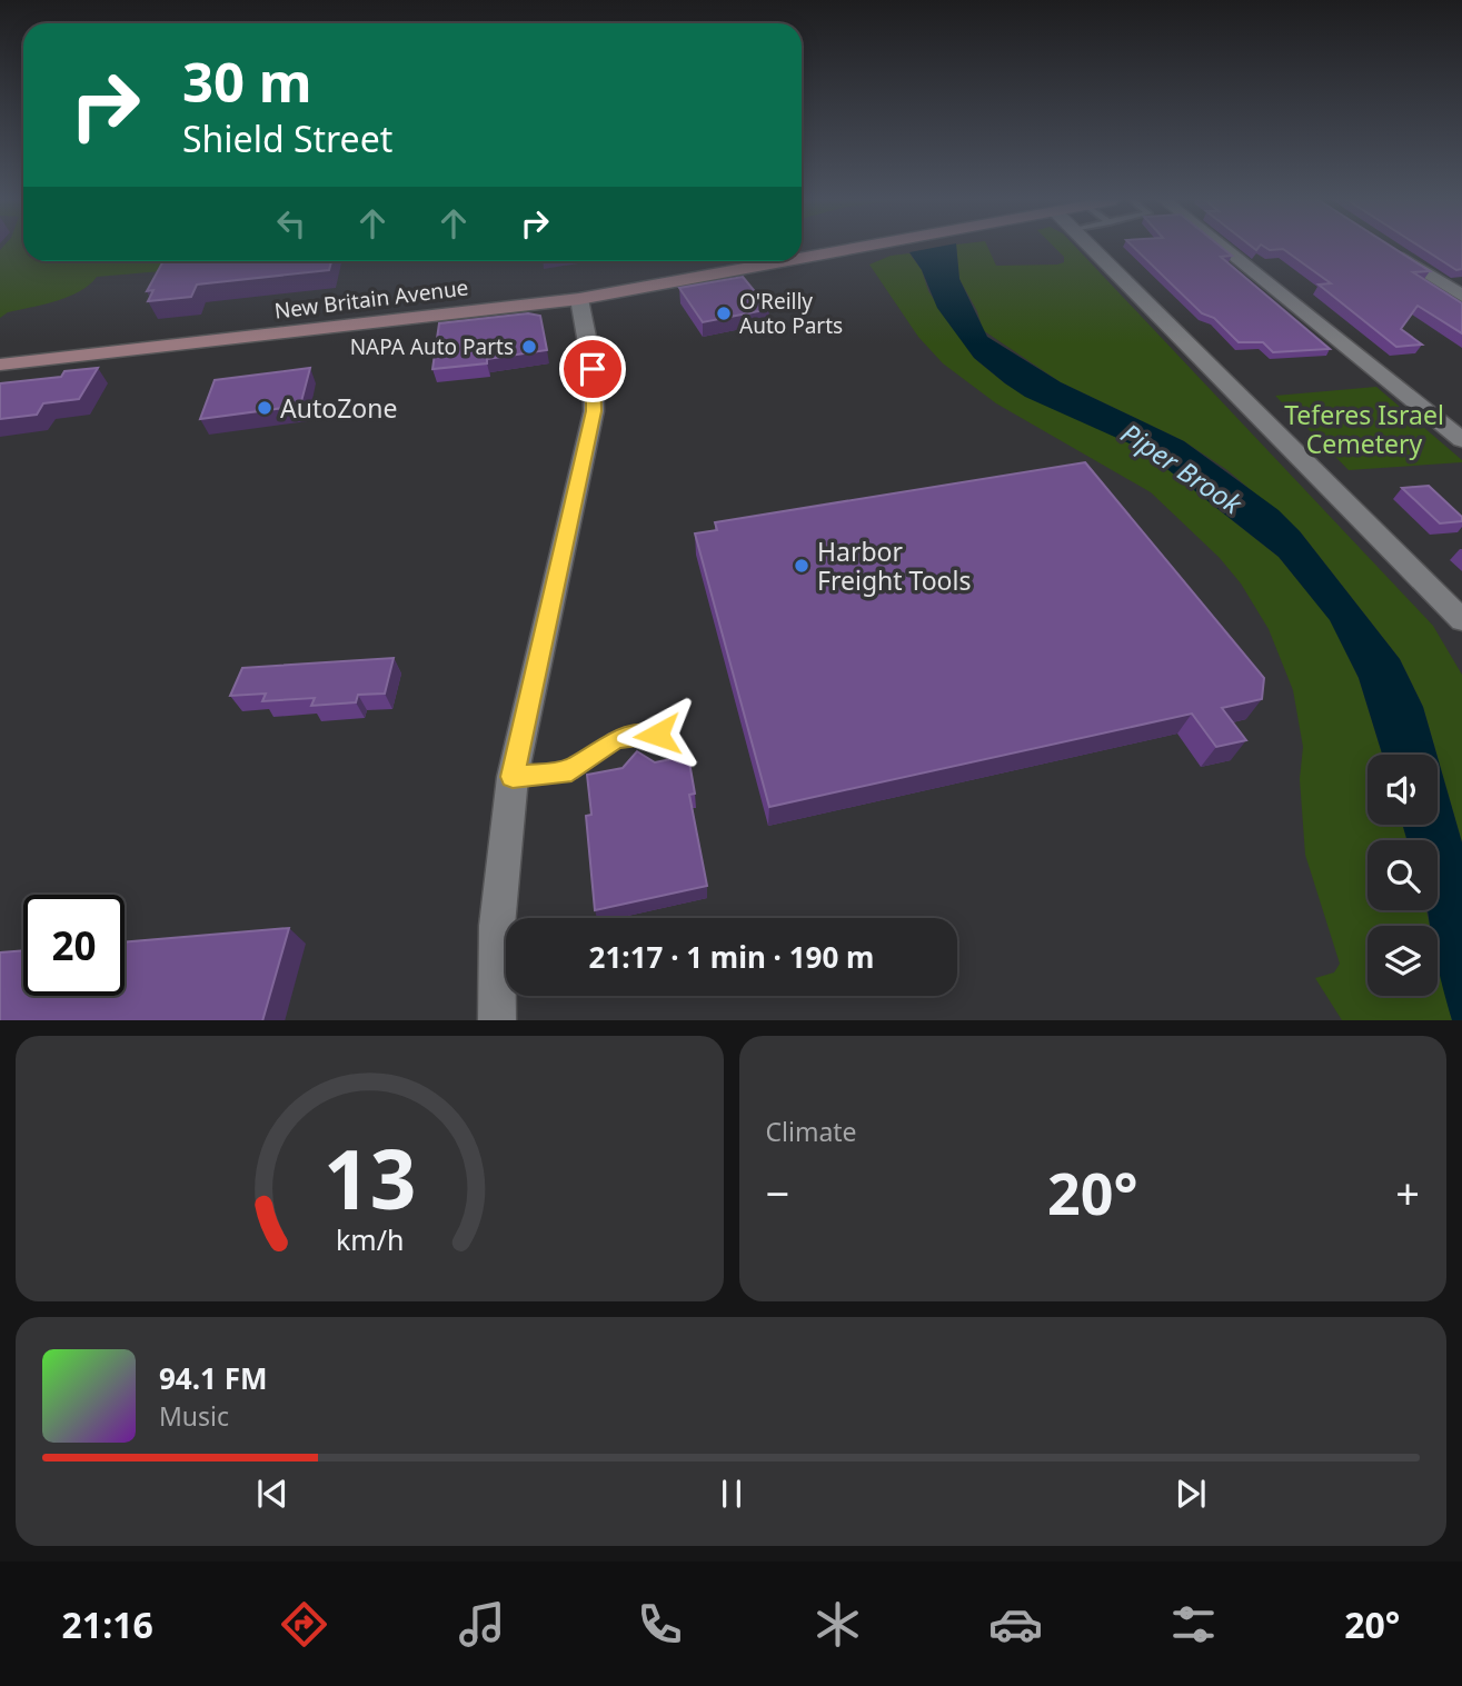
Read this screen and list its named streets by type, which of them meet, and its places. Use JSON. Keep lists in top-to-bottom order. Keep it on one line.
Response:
{"streets":{"main road":["New Britain Avenue"]},"water":["Piper Brook"],"parks":["Teferes Israel Cemetery"],"places":["O'Reilly Auto Parts","NAPA Auto Parts","AutoZone","Harbor Freight Tools"],"page":{"turn":["30 m","Shield Street"],"limit":"20","trip":"21:17 · 1 min · 190 m","tile":"Climate","heat":["−","20°","+"],"song":["94.1 FM","Music"],"tabs":["21:16","20°"],"gauge":["13","km/h"]}}
